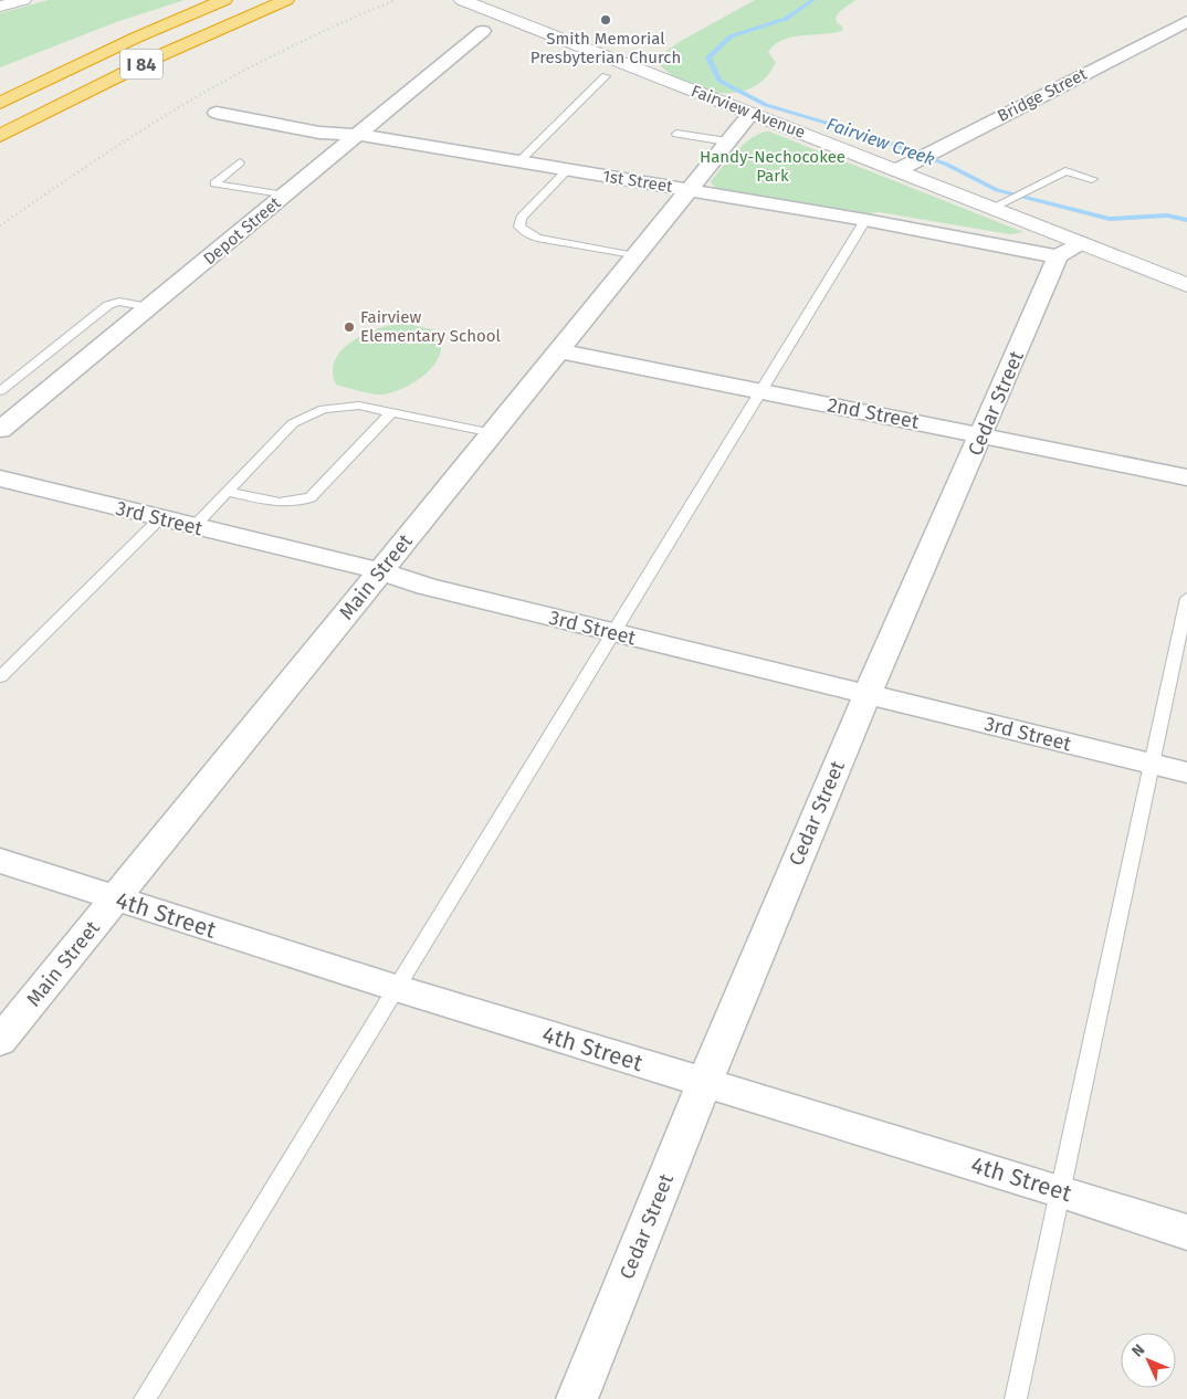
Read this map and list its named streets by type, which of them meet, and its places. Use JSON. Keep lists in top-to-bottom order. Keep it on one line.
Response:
{"streets":{"highway":["I 84"],"main road":["Fairview Avenue"],"street":["Bridge Street","1st Street","Depot Street","Cedar Street","2nd Street","3rd Street","Main Street","4th Street"]},"crossings":[["Bridge Street","Fairview Avenue"],["Fairview Avenue","1st Street"],["Fairview Avenue","Cedar Street"],["Fairview Avenue","Main Street"],["1st Street","Depot Street"],["1st Street","Cedar Street"],["1st Street","Main Street"],["Cedar Street","2nd Street"],["Cedar Street","3rd Street"],["Cedar Street","4th Street"],["2nd Street","Main Street"],["3rd Street","Main Street"],["Main Street","4th Street"]],"water":["Fairview Creek"],"parks":["Handy-Nechocokee Park"],"places":["Smith Memorial Presbyterian Church","Fairview Elementary School"],"north":"top left"}
